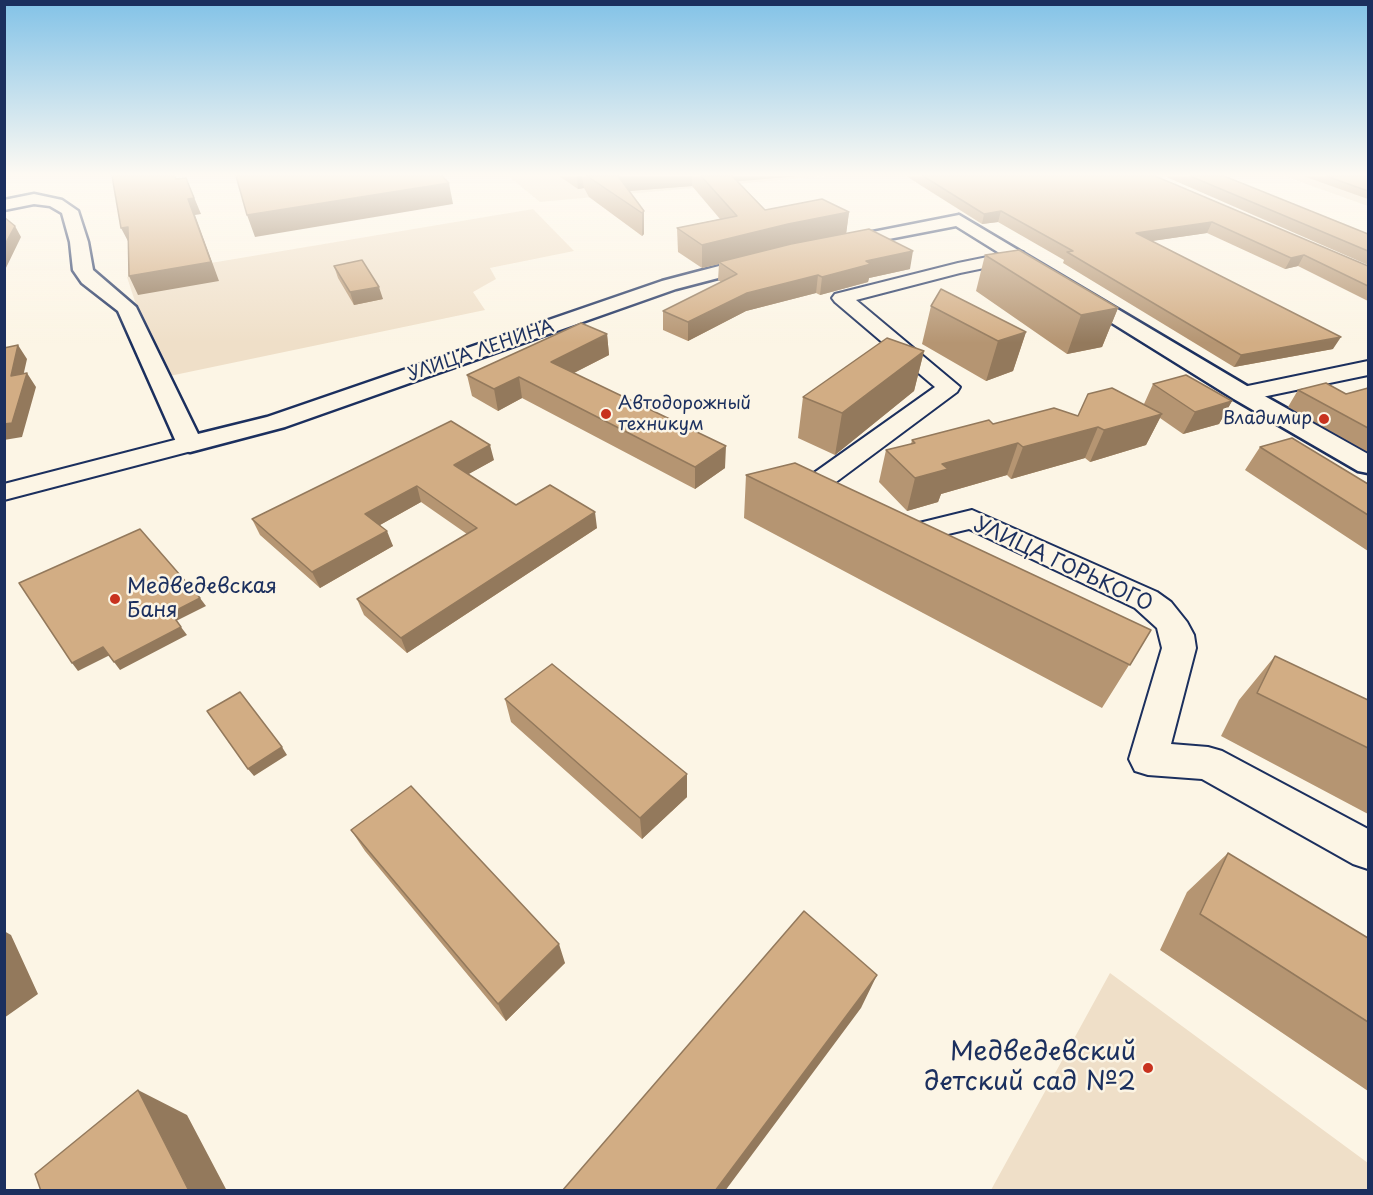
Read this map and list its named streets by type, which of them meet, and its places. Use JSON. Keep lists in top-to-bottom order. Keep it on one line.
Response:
{"streets":{"street":["УЛИЦА ЛЕНИНА","УЛИЦА ГОРЬКОГО"]},"places":["Автодорожный техникум","Владимир","Медведевская Баня","Медведевский детский сад №2"]}
